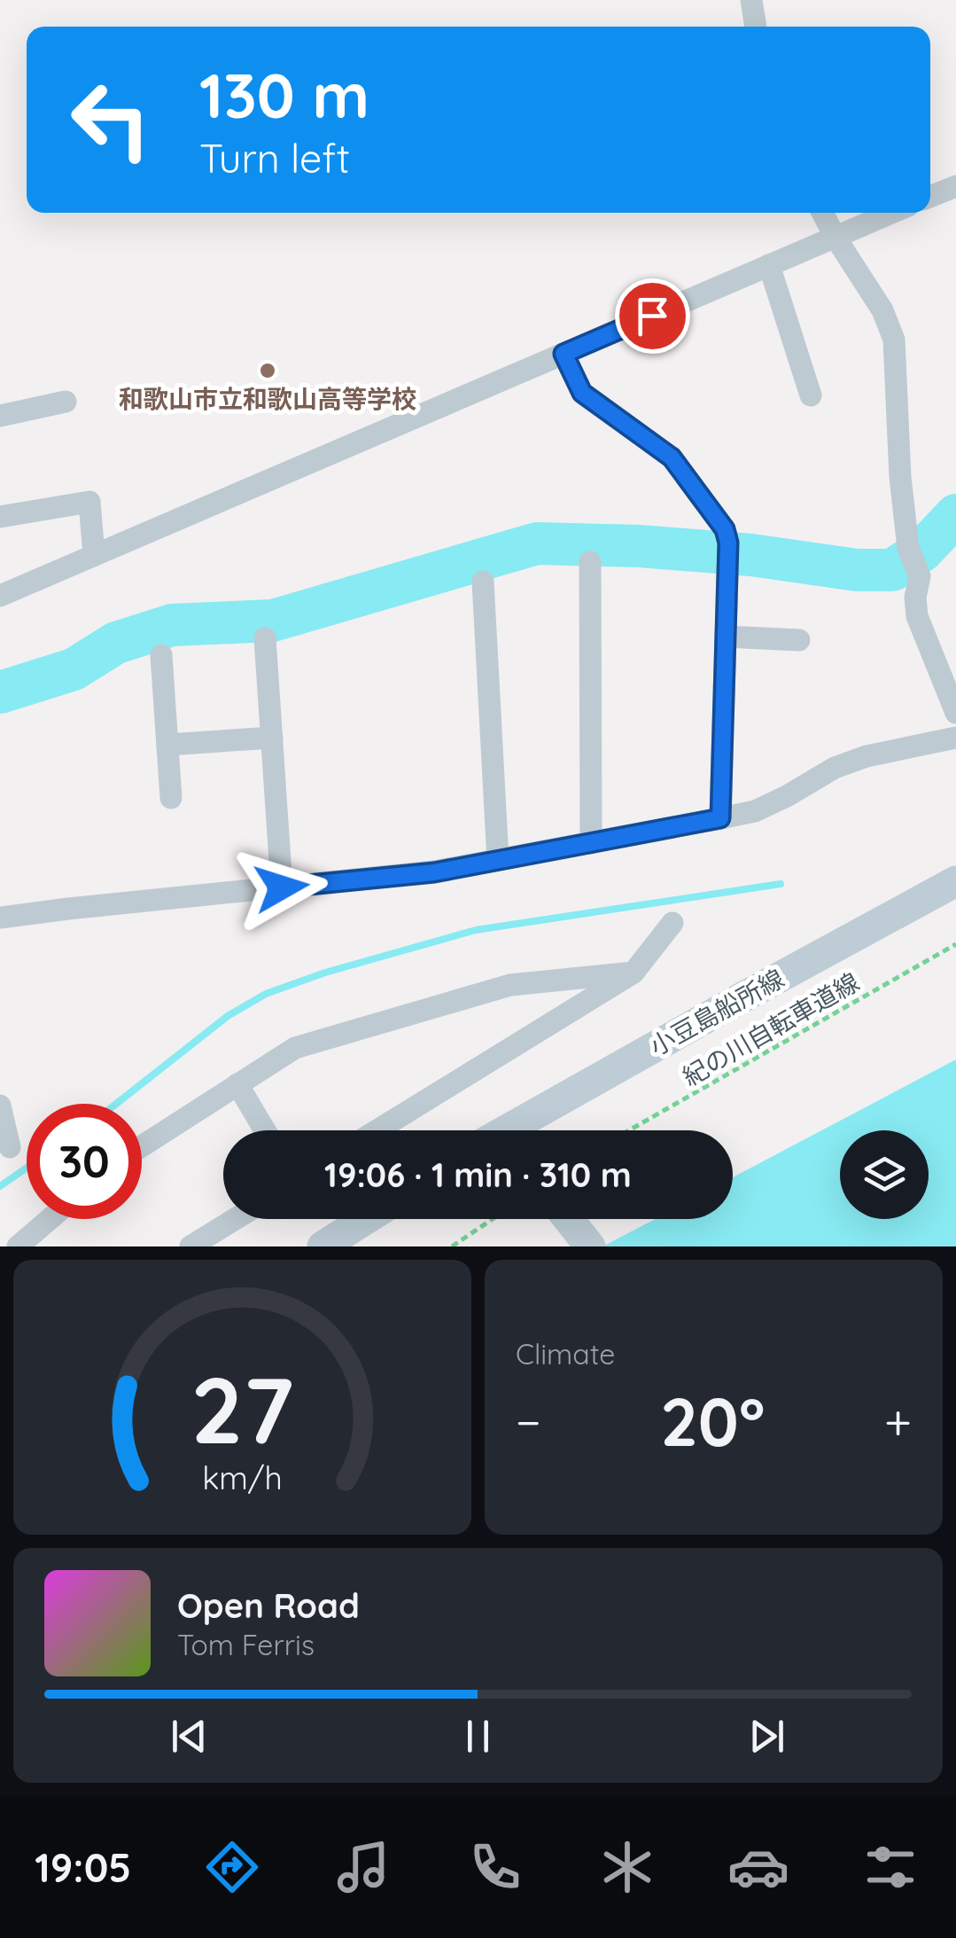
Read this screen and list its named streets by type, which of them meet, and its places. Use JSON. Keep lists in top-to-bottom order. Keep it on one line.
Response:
{"streets":{"main road":["小豆島船所線"],"path":["紀の川自転車道線"]},"places":["和歌山市立和歌山高等学校"],"page":{"turn":["130 m","Turn left"],"limit":"30","trip":"19:06 · 1 min · 310 m","tile":"Climate","heat":["−","20°","+"],"song":["Open Road","Tom Ferris"],"tabs":"19:05","gauge":["27","km/h"]}}
